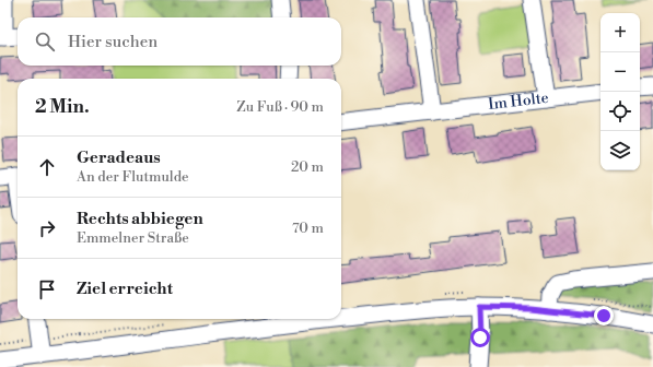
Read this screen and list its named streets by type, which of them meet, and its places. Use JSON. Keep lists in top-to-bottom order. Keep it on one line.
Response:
{"streets":{"street":["Im Holte"]},"page":{"map_buttons":["+","−"],"search":"Hier suchen","heading":["2 Min.","Zu Fuß · 90 m"],"list":[["Geradeaus","An der Flutmulde","20 m"],["Rechts abbiegen","Emmelner Straße","70 m"],"Ziel erreicht"]}}
